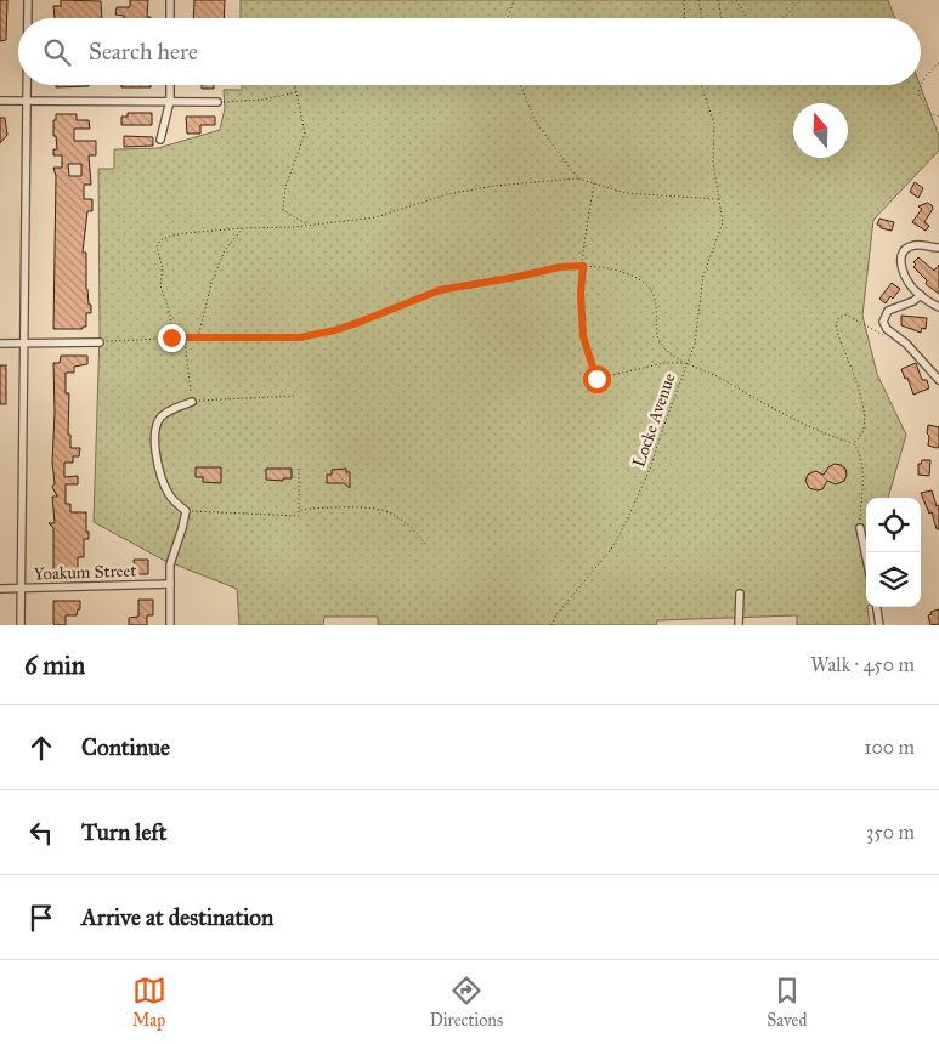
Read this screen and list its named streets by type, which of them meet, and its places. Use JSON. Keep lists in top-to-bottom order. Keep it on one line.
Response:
{"streets":{"street":["Yoakum Street"],"path":["Locke Avenue"]},"north":"top","page":{"search":"Search here","heading":["6 min","Walk · 450 m"],"list":[["Continue","100 m"],["Turn left","350 m"],"Arrive at destination"],"nav":["Map","Directions","Saved"]}}
